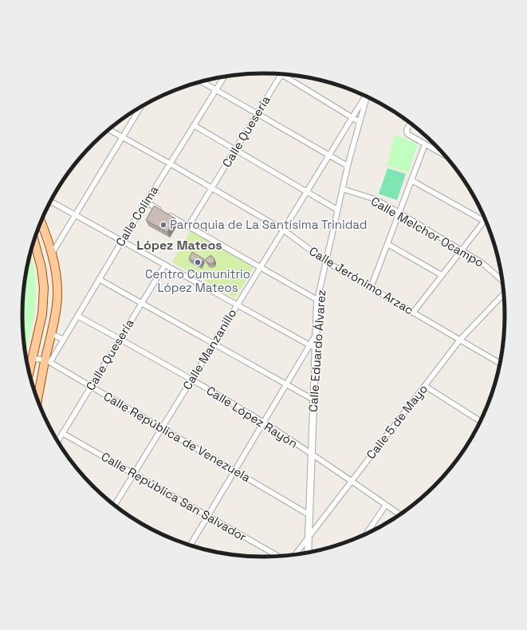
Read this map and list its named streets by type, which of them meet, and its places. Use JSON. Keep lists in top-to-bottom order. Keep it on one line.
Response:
{"streets":{"street":["Calle Quesería","Calle Colima","Calle Melchor Ocampo","Calle Jerónimo Arzac","Calle Manzanillo","Calle Eduardo Álvarez","Calle López Rayón","Calle 5 de Mayo","Calle República de Venezuela","Calle República San Salvador"]},"crossings":[["Calle Quesería","Calle Jerónimo Arzac"],["Calle Quesería","Calle López Rayón"],["Calle Quesería","Calle República de Venezuela"],["Calle Quesería","Calle República San Salvador"],["Calle Colima","Calle Jerónimo Arzac"],["Calle Colima","Calle López Rayón"],["Calle Colima","Calle República de Venezuela"],["Calle Melchor Ocampo","Calle Eduardo Álvarez"],["Calle Jerónimo Arzac","Calle Manzanillo"],["Calle Jerónimo Arzac","Calle Eduardo Álvarez"],["Calle Jerónimo Arzac","Calle 5 de Mayo"],["Calle Manzanillo","Calle López Rayón"],["Calle Manzanillo","Calle República de Venezuela"],["Calle Manzanillo","Calle República San Salvador"],["Calle Eduardo Álvarez","Calle López Rayón"],["Calle Eduardo Álvarez","Calle 5 de Mayo"],["Calle Eduardo Álvarez","Calle República de Venezuela"],["Calle López Rayón","Calle 5 de Mayo"]],"districts":["López Mateos"],"places":["Parroquia de La Santísima Trinidad","Centro Cumunitrio López Mateos"]}
